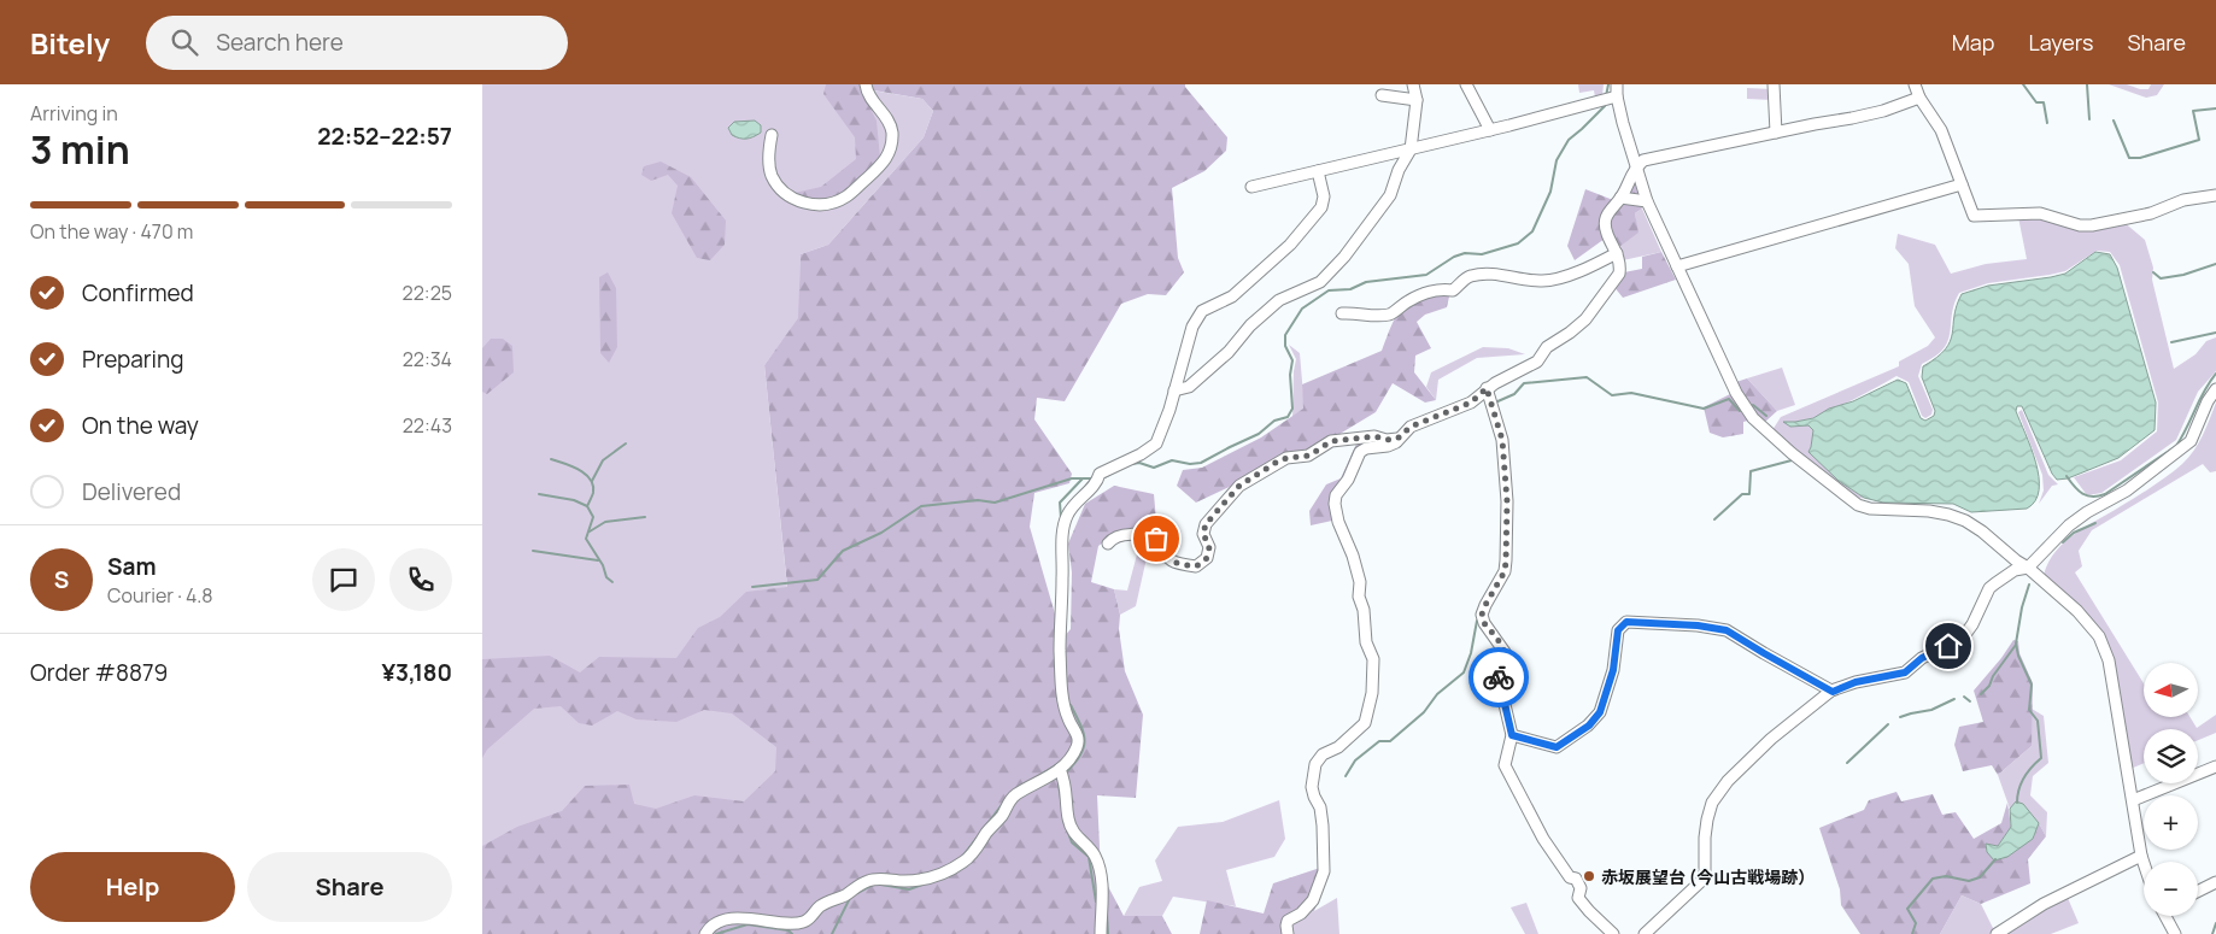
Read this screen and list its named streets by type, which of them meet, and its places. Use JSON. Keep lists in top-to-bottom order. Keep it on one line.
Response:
{"places":["赤坂展望台 (今山古戦場跡）"],"north":"left","page":{"header":"Bitely","search":"Search here","nav":["Map","Layers","Share"],"heading":["3 min","Arriving in","22:52–22:57"],"panel":["Sam","Courier · 4.8","Order #8879","¥3,180"],"bar":"On the way · 470 m","list":[["Confirmed","22:25"],["Preparing","22:34"],["On the way","22:43"],"Delivered"],"round":"S","map_buttons":["+","−"],"buttons":["Help","Share"]}}
